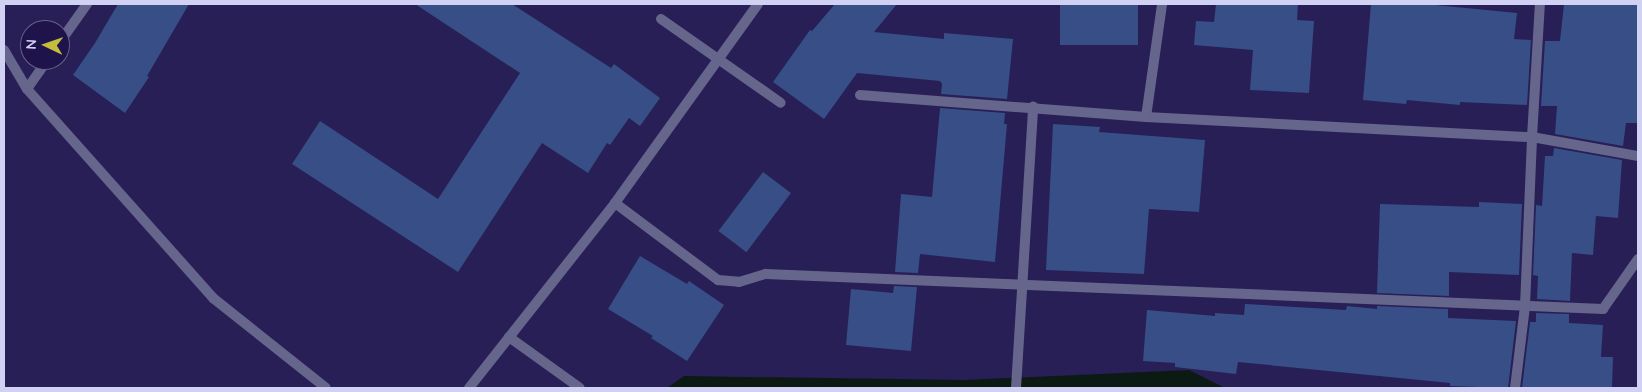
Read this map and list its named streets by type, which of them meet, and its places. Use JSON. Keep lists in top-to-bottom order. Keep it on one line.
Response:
{"north":"left"}
